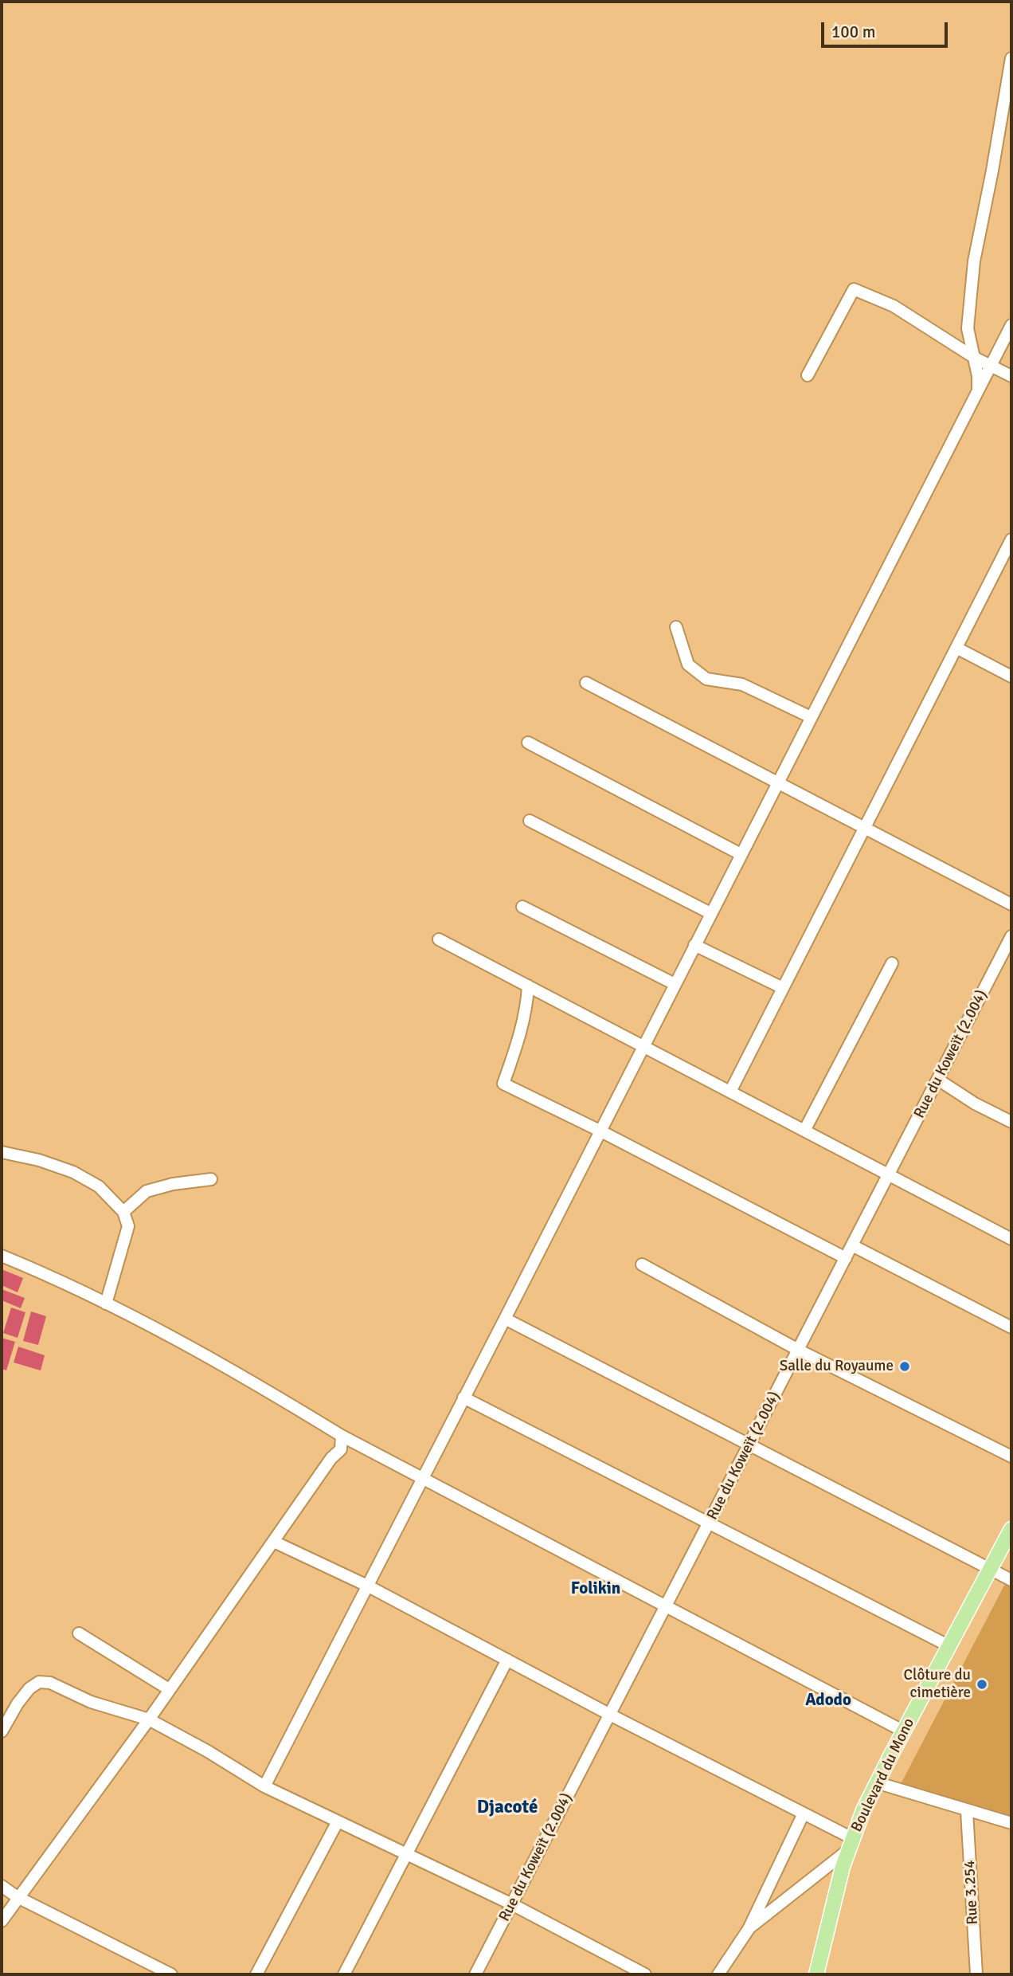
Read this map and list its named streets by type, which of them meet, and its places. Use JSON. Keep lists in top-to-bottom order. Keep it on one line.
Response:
{"streets":{"main road":["Boulevard du Mono"],"street":["Rue du Koweït (2.004)","Rue 3.254"]},"districts":["Folikin","Adodo","Djacoté"],"places":["Salle du Royaume","Clôture du cimetière"],"scale_bar":"100 m"}
